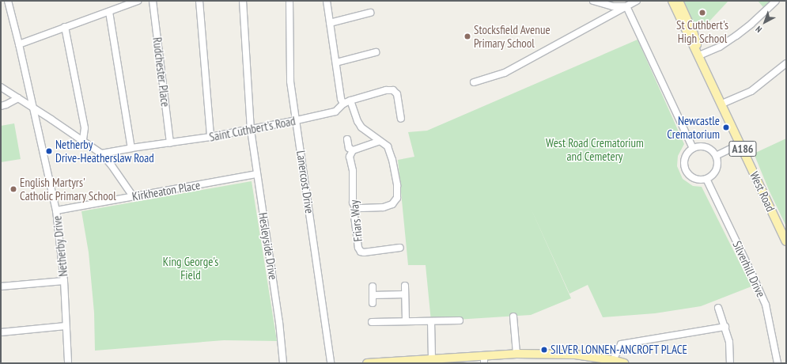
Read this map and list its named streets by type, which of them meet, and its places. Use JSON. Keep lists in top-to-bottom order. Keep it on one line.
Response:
{"streets":{"main road":["A186","West Road"],"street":["Rudchester Place","Saint Cuthbert's Road","Lanercost Drive","Kirkheaton Place","Friars Way","Netherby Drive","Hesleyside Drive","Silverhill Drive"]},"crossings":[["Rudchester Place","Saint Cuthbert's Road"],["Saint Cuthbert's Road","Lanercost Drive"],["Saint Cuthbert's Road","Hesleyside Drive"],["Kirkheaton Place","Netherby Drive"],["Kirkheaton Place","Hesleyside Drive"]],"parks":["West Road Crematorium and Cemetery","King George's Field"],"places":["St Cuthbert's High School","Stocksfield Avenue Primary School","Newcastle Crematorium","Netherby Drive-Heatherslaw Road","English Martyrs' Catholic Primary School","SILVER LONNEN-ANCROFT PLACE"],"north":"bottom left"}
